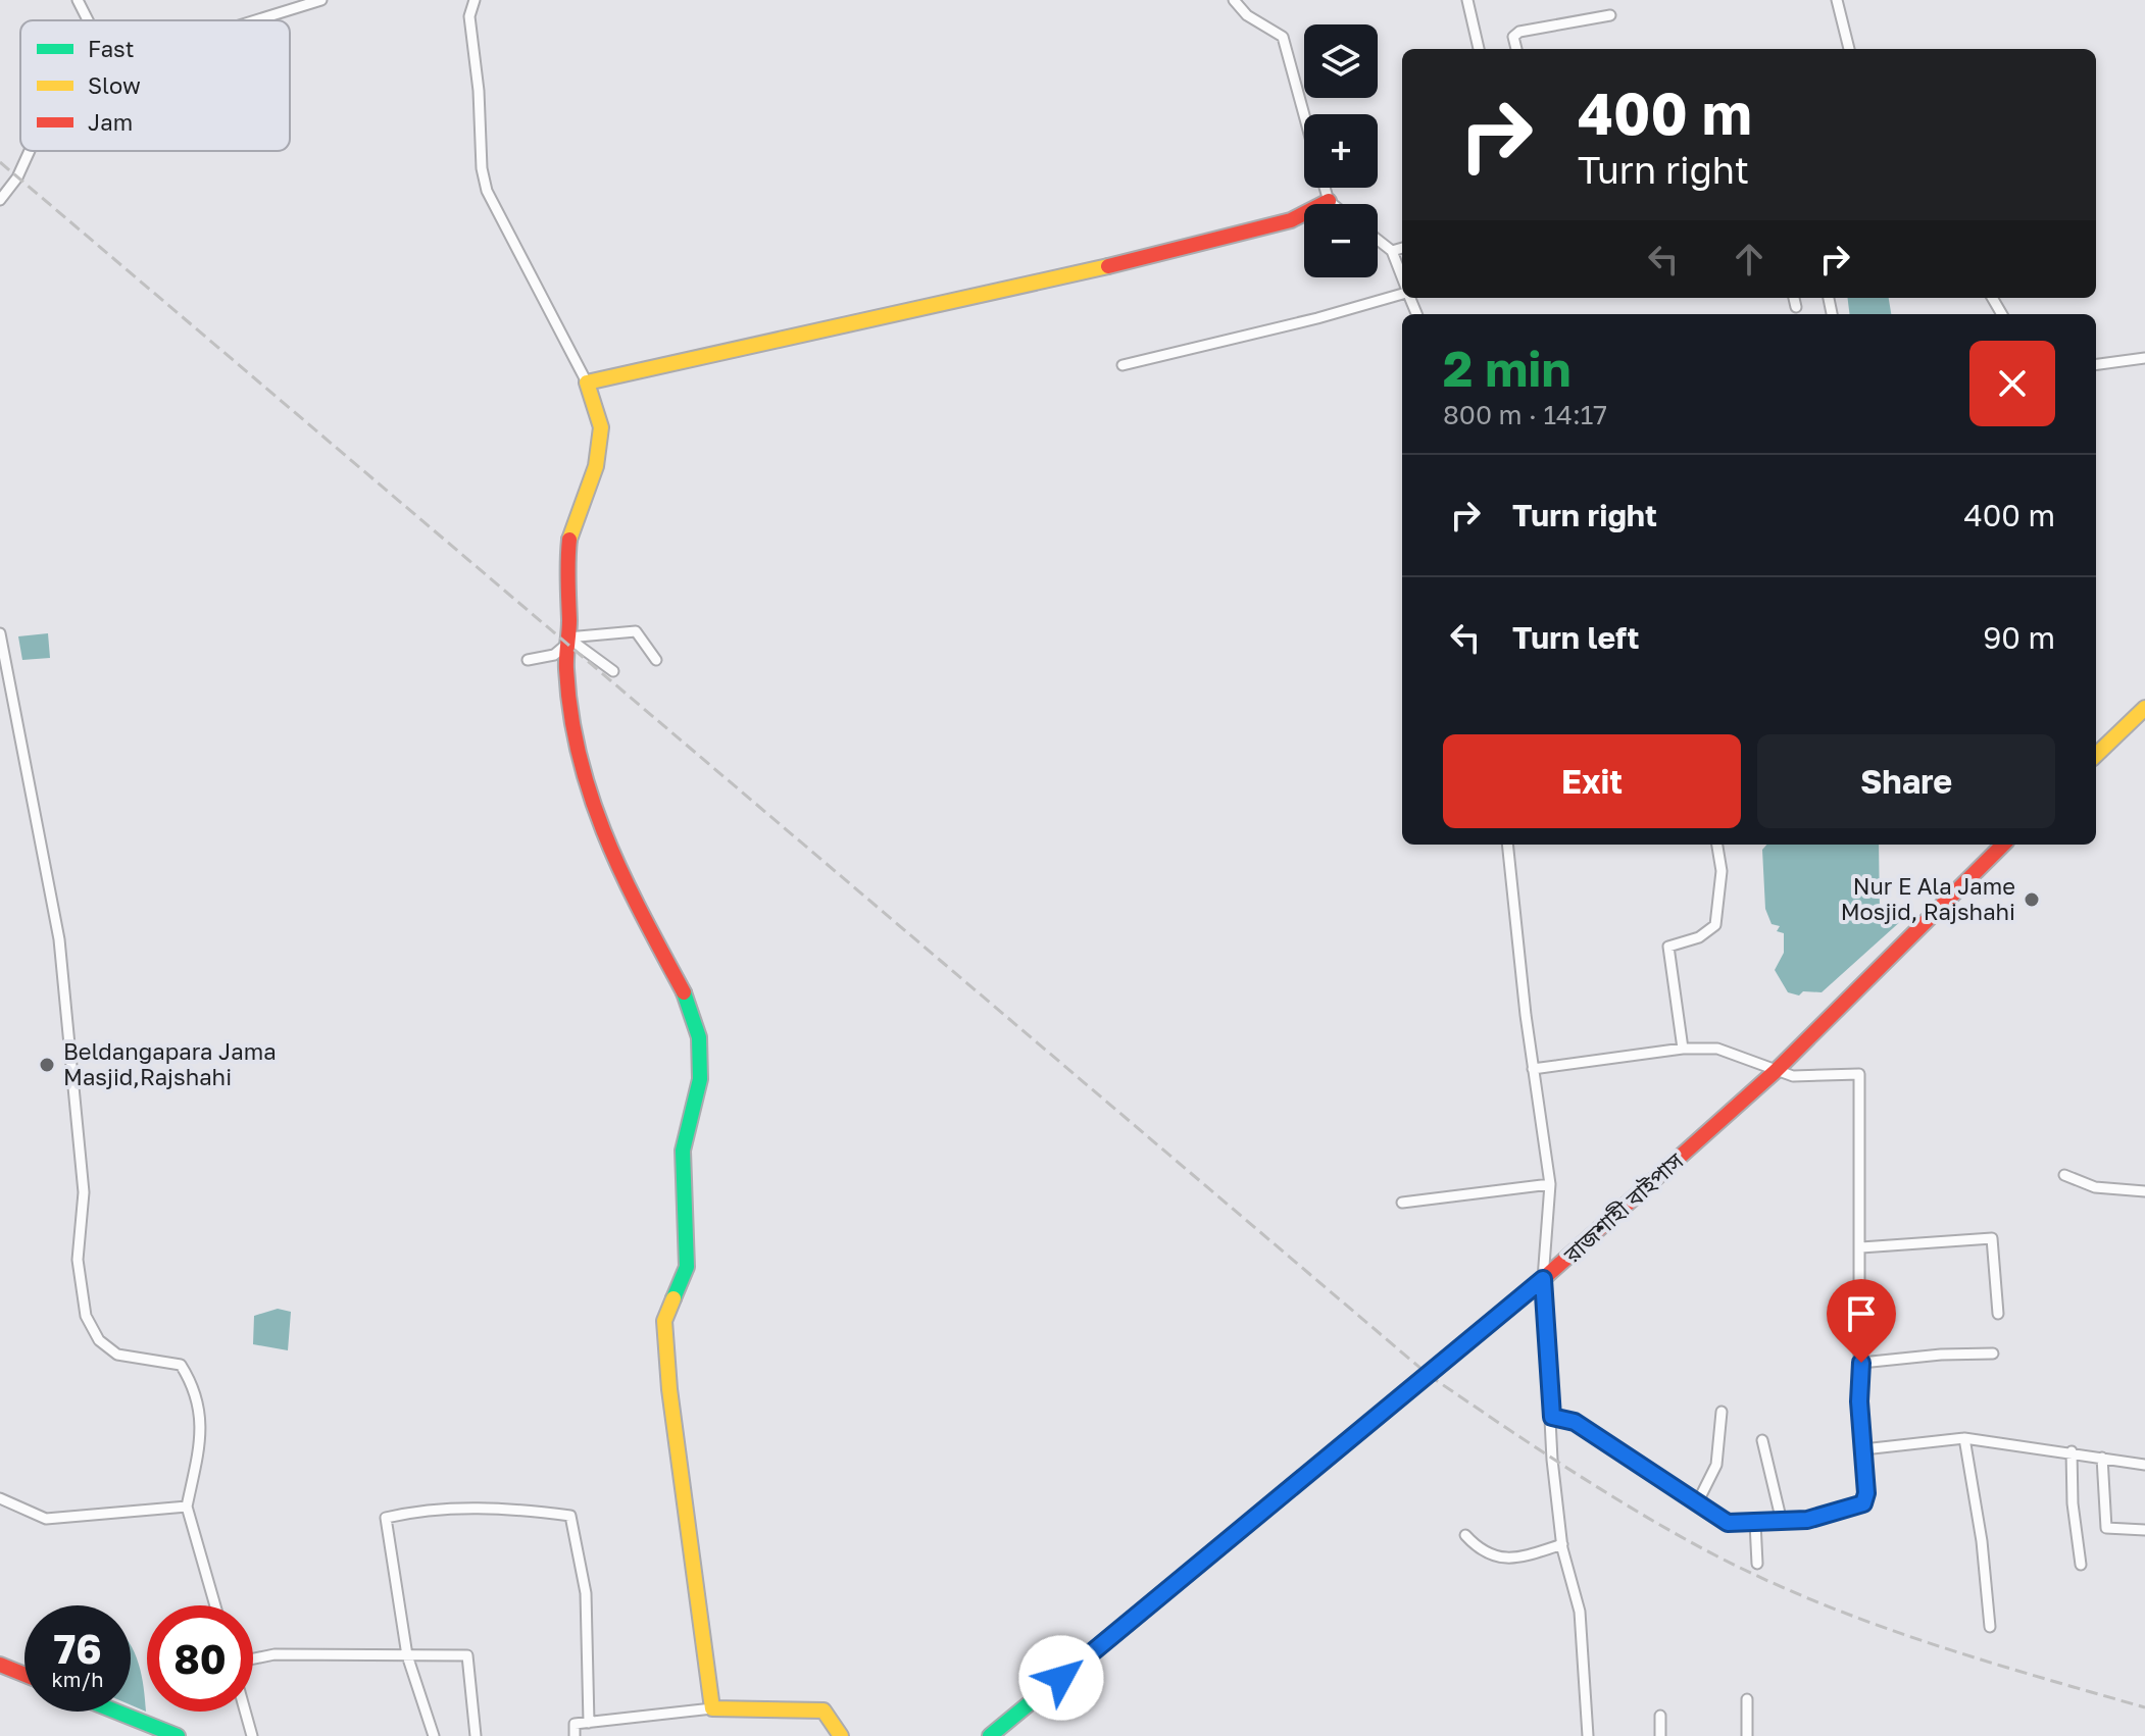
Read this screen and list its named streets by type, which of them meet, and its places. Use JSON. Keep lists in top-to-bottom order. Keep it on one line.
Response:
{"streets":{"main road":["রাজশাহী বাইপাস"]},"places":["Nur E Ala Jame Mosjid, Rajshahi","Beldangapara Jama Masjid,Rajshahi"],"legend":["Fast","Slow","Jam"],"page":{"map_buttons":["+","−"],"turn":["400 m","Turn right"],"heading":["2 min","800 m · 14:17"],"list":[{"name":"Turn right","value":"400 m"},{"name":"Turn left","value":"90 m"}],"buttons":["Exit","Share"],"speed":"76 km/h","limit":"80"}}
